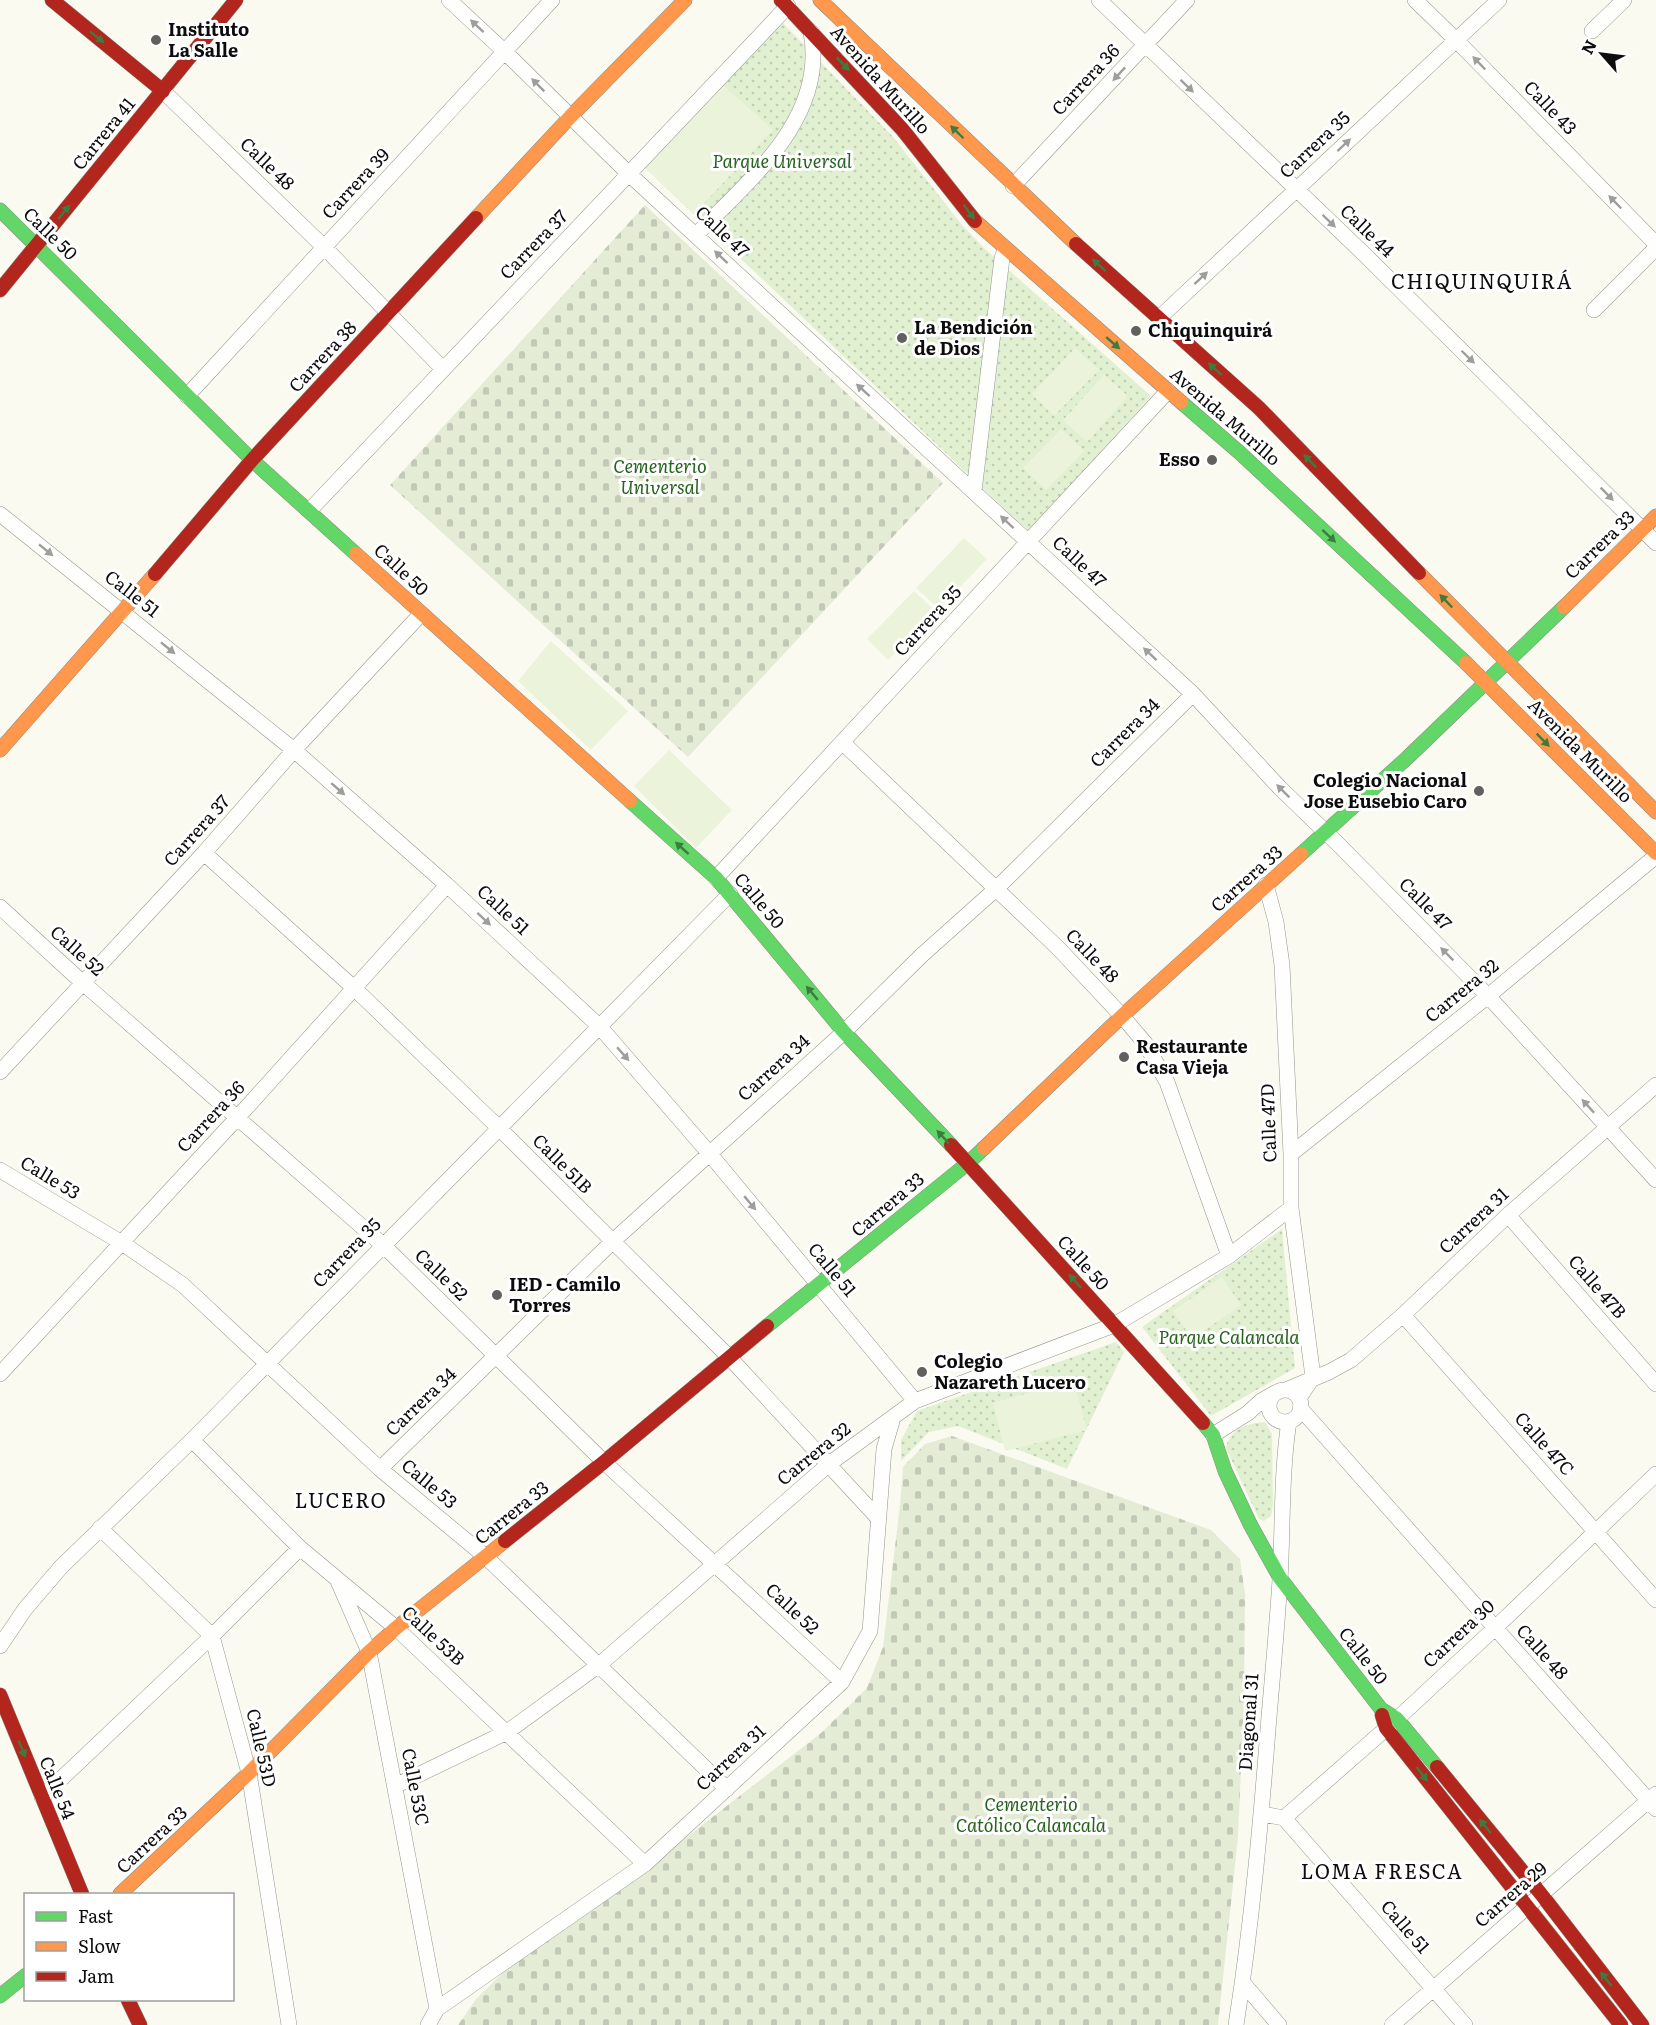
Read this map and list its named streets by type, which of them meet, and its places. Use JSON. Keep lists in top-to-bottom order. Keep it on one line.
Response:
{"streets":{"street":["Avenida Murillo","Carrera 36","Calle 43","Carrera 41","Carrera 35","Calle 48","Carrera 39","Calle 44","Calle 47","Calle 50","Carrera 37","Carrera 38","Carrera 33","Calle 51","Carrera 34","Calle 52","Carrera 32","Calle 47D","Calle 51B","Calle 53","Carrera 31","Calle 47B","Calle 47C","Carrera 30","Calle 53B","Diagonal 31","Calle 53D","Calle 53C","Calle 54","Carrera 29"]},"crossings":[["Avenida Murillo","Carrera 36"],["Avenida Murillo","Carrera 35"],["Avenida Murillo","Carrera 37"],["Avenida Murillo","Carrera 33"],["Avenida Murillo","Carrera 32"],["Carrera 36","Calle 44"],["Carrera 36","Calle 51"],["Carrera 36","Calle 52"],["Carrera 36","Calle 51B"],["Carrera 36","Calle 53"],["Calle 43","Carrera 35"],["Carrera 41","Calle 48"],["Carrera 41","Calle 50"],["Carrera 35","Calle 48"],["Carrera 35","Calle 44"],["Carrera 35","Calle 47"],["Carrera 35","Calle 50"],["Carrera 35","Calle 51"],["Carrera 35","Calle 52"],["Carrera 35","Calle 51B"],["Carrera 35","Calle 53"],["Carrera 35","Calle 53B"],["Calle 48","Carrera 39"],["Calle 48","Carrera 37"],["Calle 48","Carrera 38"],["Calle 48","Carrera 33"],["Calle 48","Carrera 34"],["Calle 48","Carrera 32"],["Calle 48","Carrera 30"],["Calle 48","Diagonal 31"],["Calle 48","Carrera 29"],["Carrera 39","Calle 47"],["Carrera 39","Calle 50"],["Calle 44","Carrera 33"],["Calle 47","Carrera 37"],["Calle 47","Carrera 38"],["Calle 47","Carrera 33"],["Calle 47","Carrera 34"],["Calle 47","Carrera 32"],["Calle 47","Carrera 31"],["Calle 50","Carrera 37"],["Calle 50","Carrera 38"],["Calle 50","Carrera 33"],["Calle 50","Carrera 34"],["Calle 50","Carrera 32"],["Calle 50","Carrera 30"],["Calle 50","Diagonal 31"],["Calle 50","Carrera 29"],["Carrera 37","Calle 51"],["Carrera 37","Calle 52"],["Carrera 37","Calle 51B"],["Carrera 38","Calle 51"],["Carrera 33","Calle 51"],["Carrera 33","Calle 52"],["Carrera 33","Calle 47D"],["Carrera 33","Calle 51B"],["Carrera 33","Calle 53"],["Carrera 33","Calle 53B"],["Carrera 33","Calle 53D"],["Carrera 33","Calle 53C"],["Calle 51","Carrera 34"],["Calle 51","Carrera 32"],["Calle 51","Carrera 30"],["Calle 51","Carrera 29"],["Carrera 34","Calle 52"],["Carrera 34","Calle 51B"],["Carrera 34","Calle 53"],["Calle 52","Carrera 32"],["Calle 52","Carrera 31"],["Carrera 32","Calle 47D"],["Carrera 32","Calle 51B"],["Carrera 32","Calle 53"],["Carrera 32","Carrera 31"],["Carrera 32","Calle 53B"],["Carrera 32","Calle 53C"],["Calle 47D","Carrera 31"],["Calle 51B","Carrera 31"],["Calle 53","Carrera 31"],["Carrera 31","Calle 47B"],["Carrera 31","Calle 47C"],["Carrera 31","Calle 53B"],["Carrera 31","Calle 53C"],["Calle 47C","Carrera 30"],["Calle 53B","Calle 53C"]],"one_way":["Calle 43","Carrera 41","Calle 44","Calle 47","Calle 51","Calle 54"],"districts":["CHIQUINQUIRÁ","LUCERO","LOMA FRESCA"],"parks":["Parque Universal","Cementerio Universal","Parque Calancala","Cementerio Católico Calancala"],"places":["Instituto La Salle","Chiquinquirá","La Bendición de Dios","Esso","Colegio Nacional Jose Eusebio Caro","Restaurante Casa Vieja","IED - Camilo Torres","Colegio Nazareth Lucero"],"legend":["Fast","Slow","Jam"],"north":"top left"}
